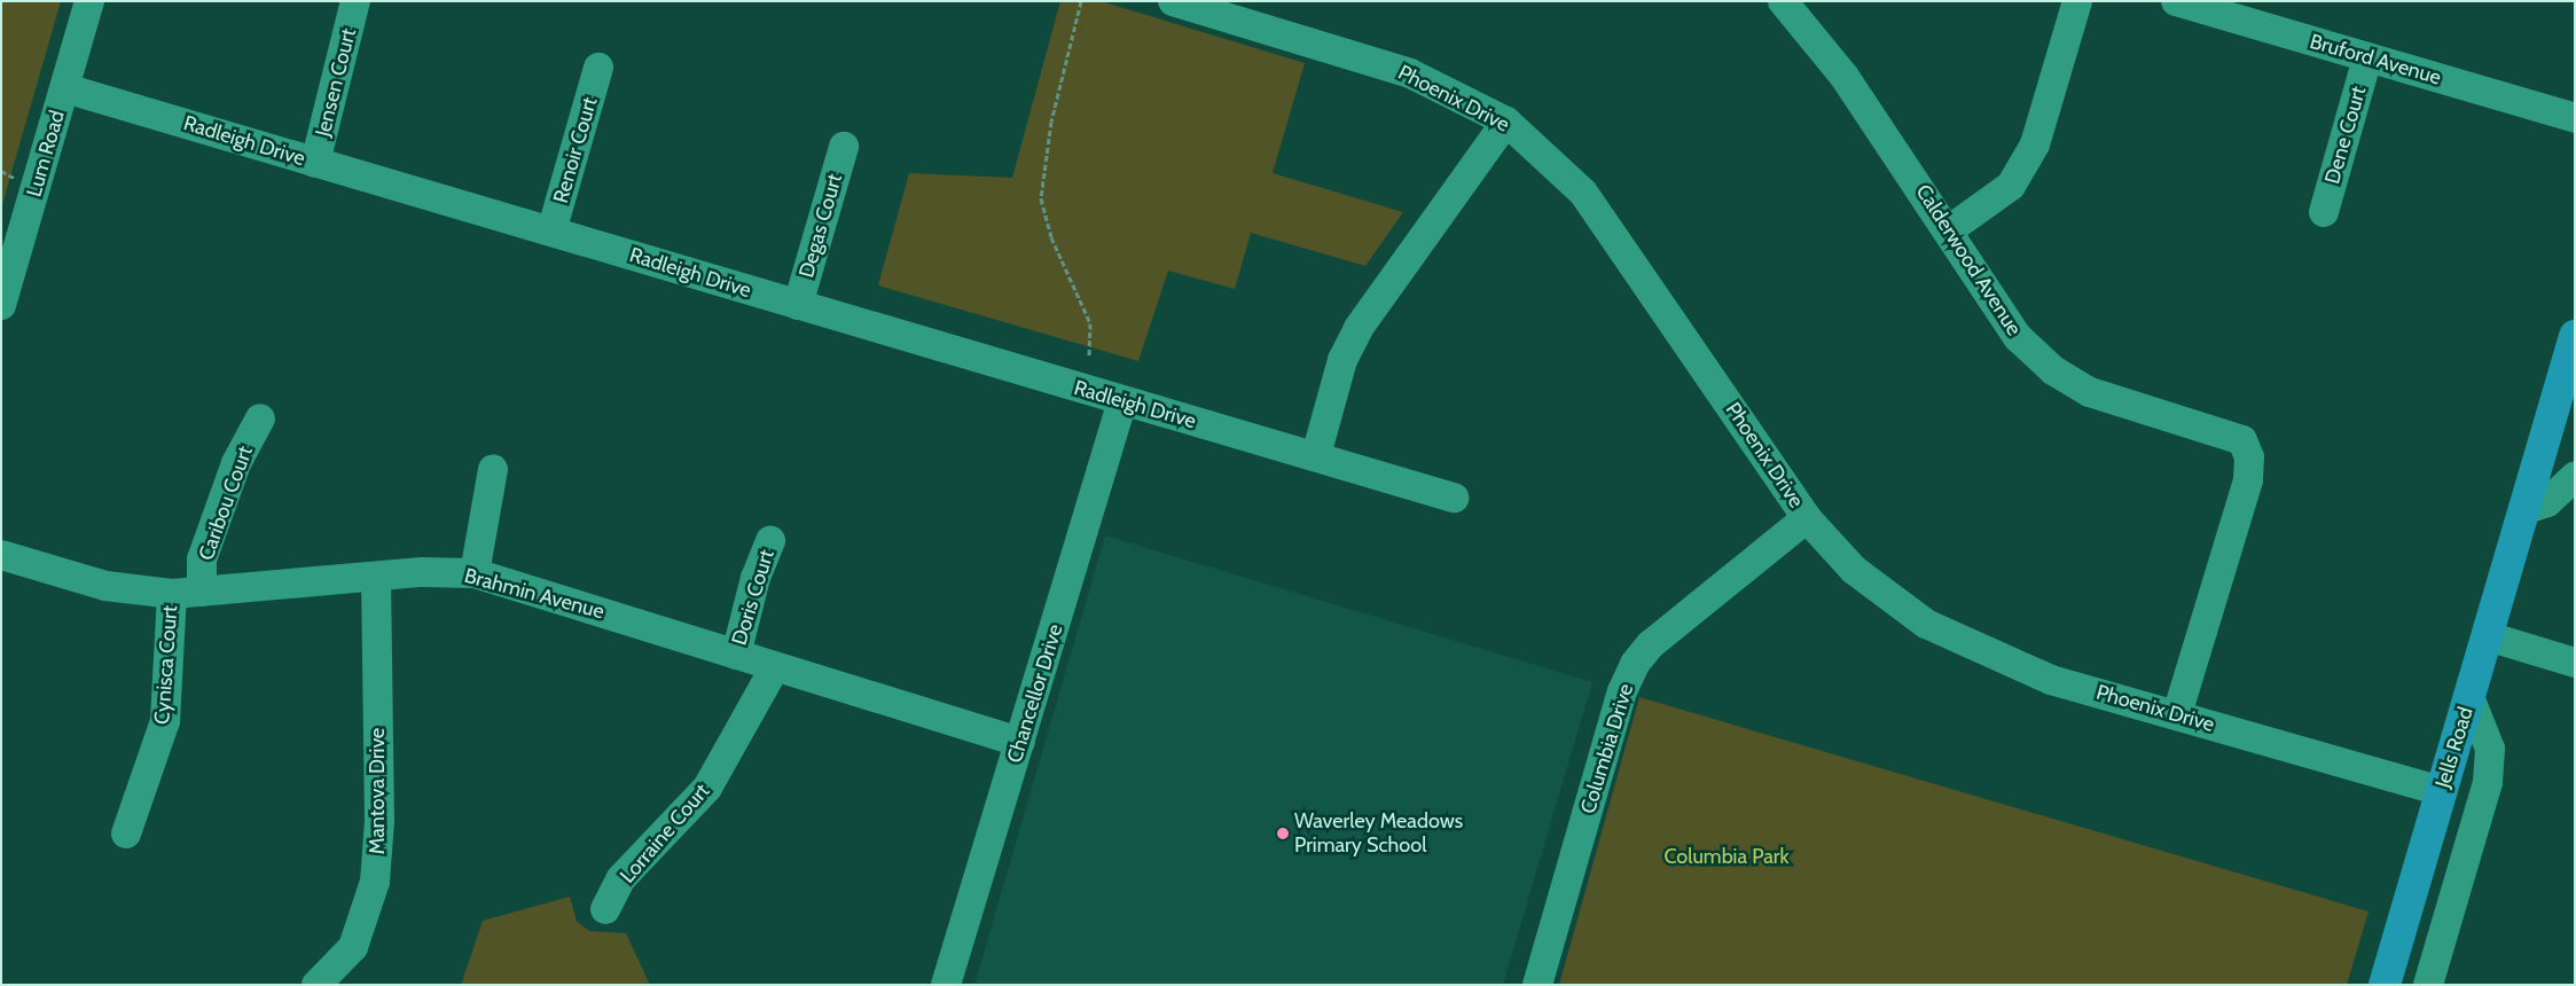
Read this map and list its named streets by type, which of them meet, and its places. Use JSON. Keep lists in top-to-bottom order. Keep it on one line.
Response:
{"streets":{"main road":["Jells Road"],"street":["Bruford Avenue","Jensen Court","Phoenix Drive","Dene Court","Radleigh Drive","Renoir Court","Lum Road","Degas Court","Calderwood Avenue","Caribou Court","Brahmin Avenue","Doris Court","Cynisca Court","Chancellor Drive","Columbia Drive","Mantova Drive","Lorraine Court"]},"crossings":[["Bruford Avenue","Dene Court"],["Jensen Court","Radleigh Drive"],["Phoenix Drive","Calderwood Avenue"],["Phoenix Drive","Jells Road"],["Phoenix Drive","Columbia Drive"],["Radleigh Drive","Renoir Court"],["Radleigh Drive","Lum Road"],["Radleigh Drive","Degas Court"],["Radleigh Drive","Chancellor Drive"],["Caribou Court","Brahmin Avenue"],["Brahmin Avenue","Doris Court"],["Brahmin Avenue","Cynisca Court"],["Brahmin Avenue","Chancellor Drive"],["Brahmin Avenue","Mantova Drive"],["Brahmin Avenue","Lorraine Court"]],"parks":["Columbia Park"],"places":["Waverley Meadows Primary School"]}
